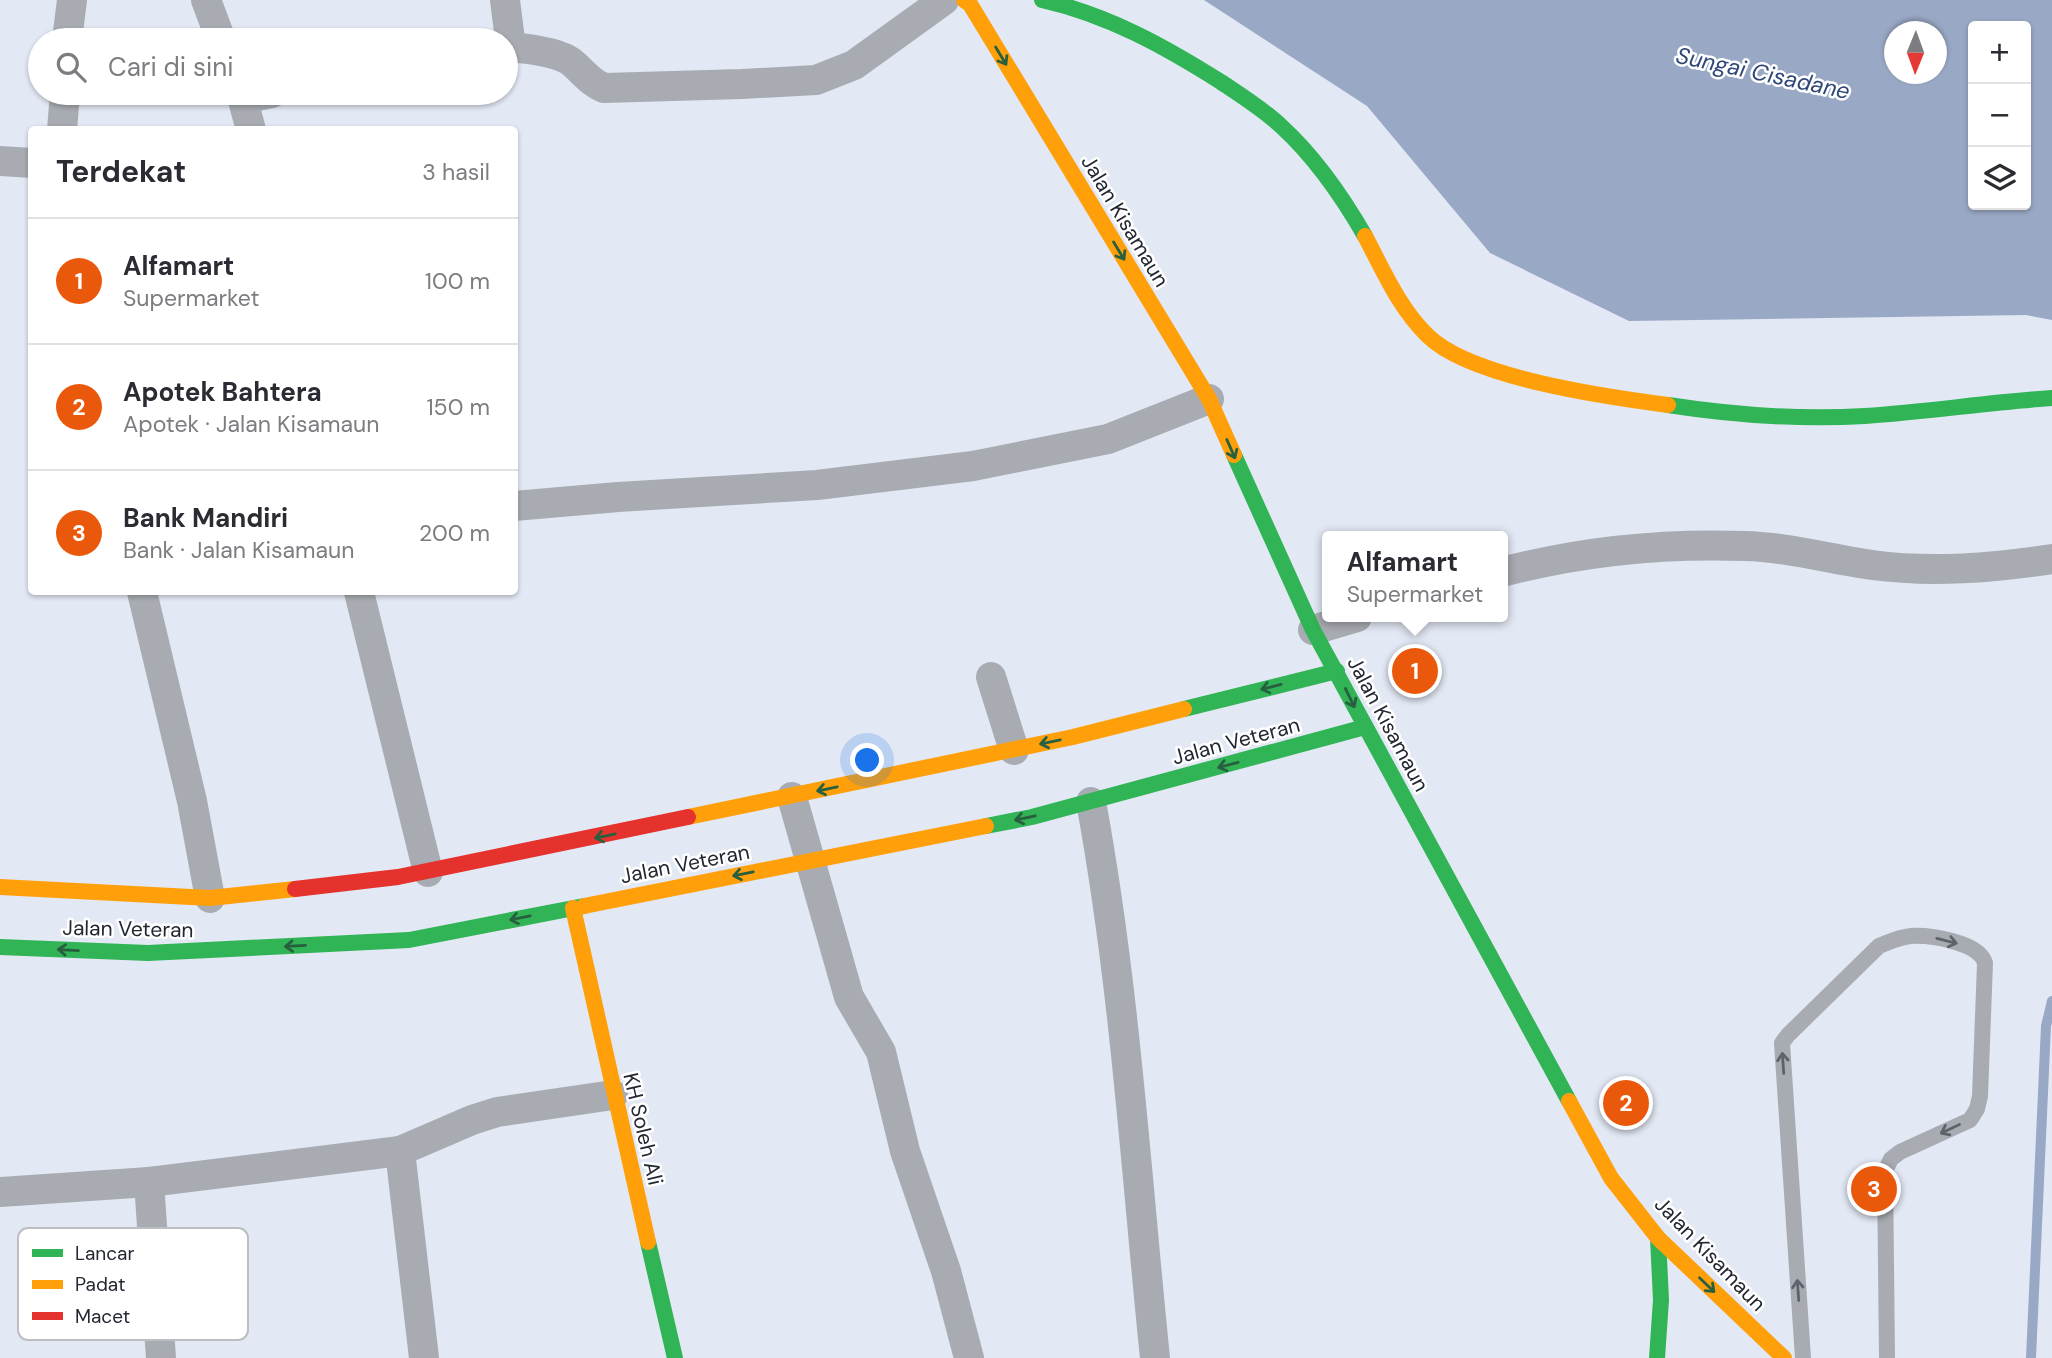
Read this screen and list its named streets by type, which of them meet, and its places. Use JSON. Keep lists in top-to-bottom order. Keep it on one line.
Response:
{"streets":{"main road":["Jalan Kisamaun","Jalan Veteran","KH Soleh Ali"]},"crossings":[["Jalan Kisamaun","Jalan Veteran"],["Jalan Veteran","KH Soleh Ali"]],"one_way":["Jalan Kisamaun","Jalan Veteran"],"water":["Sungai Cisadane"],"legend":["Lancar","Padat","Macet"],"north":"bottom","page":{"map_buttons":["+","−"],"search":"Cari di sini","heading":["Terdekat","3 hasil"],"list":[{"mark":"1","name":"Alfamart","note":"Supermarket","value":"100 m"},{"mark":"2","name":"Apotek Bahtera","note":"Apotek · Jalan Kisamaun","value":"150 m"},{"mark":"3","name":"Bank Mandiri","note":"Bank · Jalan Kisamaun","value":"200 m"}],"popup":["Alfamart","Supermarket"],"pins":["1","2","3"]}}
